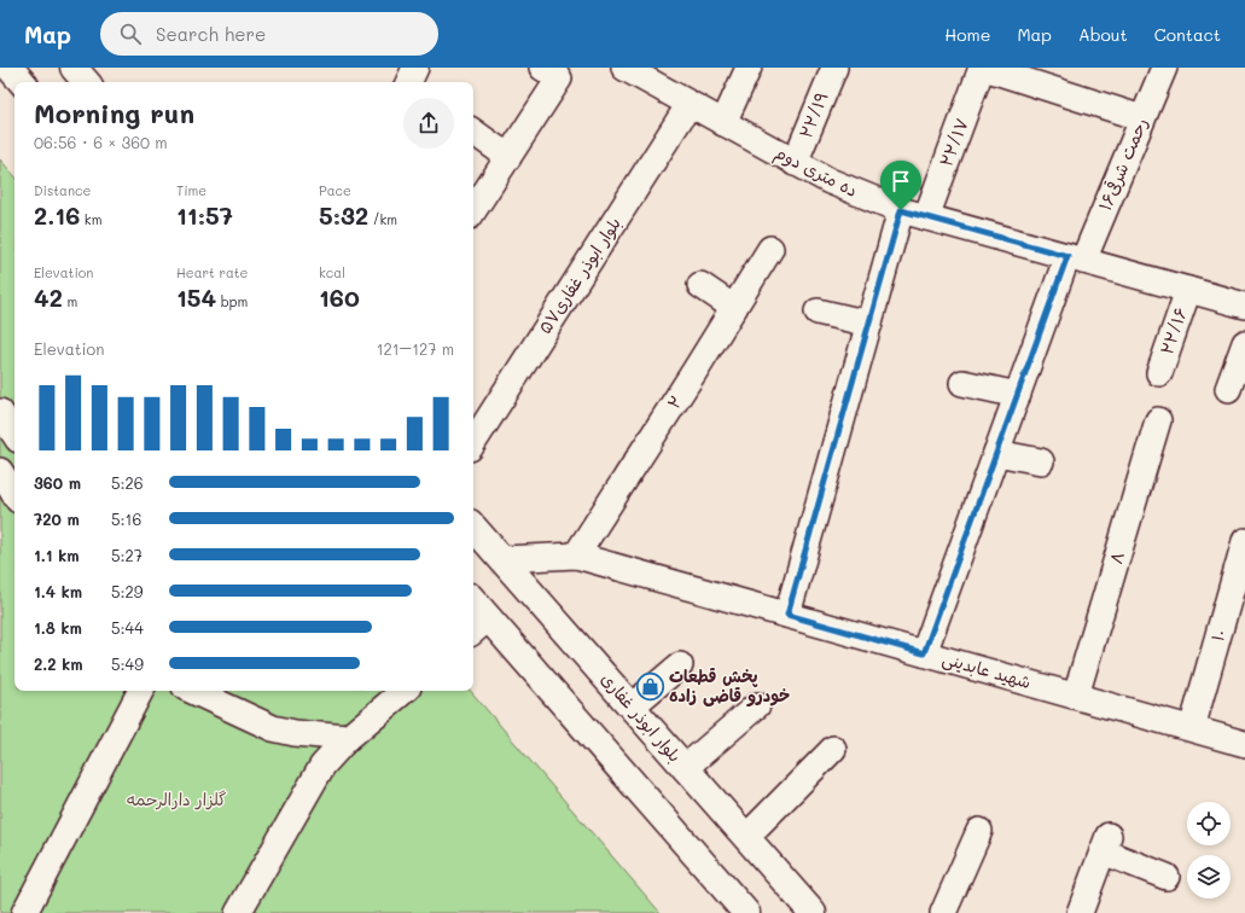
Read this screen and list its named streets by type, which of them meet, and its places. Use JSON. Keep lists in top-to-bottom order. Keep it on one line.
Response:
{"streets":{"main road":["بلوار ابوذر غفاری"],"street":["۲۲/۱۹","۲۲/۱۷","۱۶رحمت شرقی","ده متری دوم","بلوار ابوذر غفاری۵۷","۲۲/۱۶","۲","۸","۱۰","شهید عابدینی"]},"crossings":[["۲۲/۱۹","ده متری دوم"],["۲۲/۱۷","ده متری دوم"],["۱۶رحمت شرقی","ده متری دوم"],["۱۶رحمت شرقی","شهید عابدینی"],["ده متری دوم","بلوار ابوذر غفاری۵۷"],["ده متری دوم","۲۲/۱۶"],["۲","شهید عابدینی"],["۸","شهید عابدینی"],["۱۰","شهید عابدینی"],["شهید عابدینی","بلوار ابوذر غفاری"]],"parks":["گلزار دارالرحمه"],"places":{"shop":["پخش قطعات خودرو قاضی زاده"]},"page":{"header":"Map","search":"Search here","nav":["Home","Map","About","Contact"],"heading":["Morning run","06:56 · 6 × 360 m"],"stats":[["Distance","2.16 km"],["Time","11:57"],["Pace","5:32 /km"],["Elevation","42 m"],["Heart rate","154 bpm"],["kcal","160"]],"chart":["Elevation","121–127 m"],"list":[{"name":"360 m","note":"5:26"},{"name":"720 m","note":"5:16"},{"name":"1.1 km","note":"5:27"},{"name":"1.4 km","note":"5:29"},{"name":"1.8 km","note":"5:44"},{"name":"2.2 km","note":"5:49"}]}}
